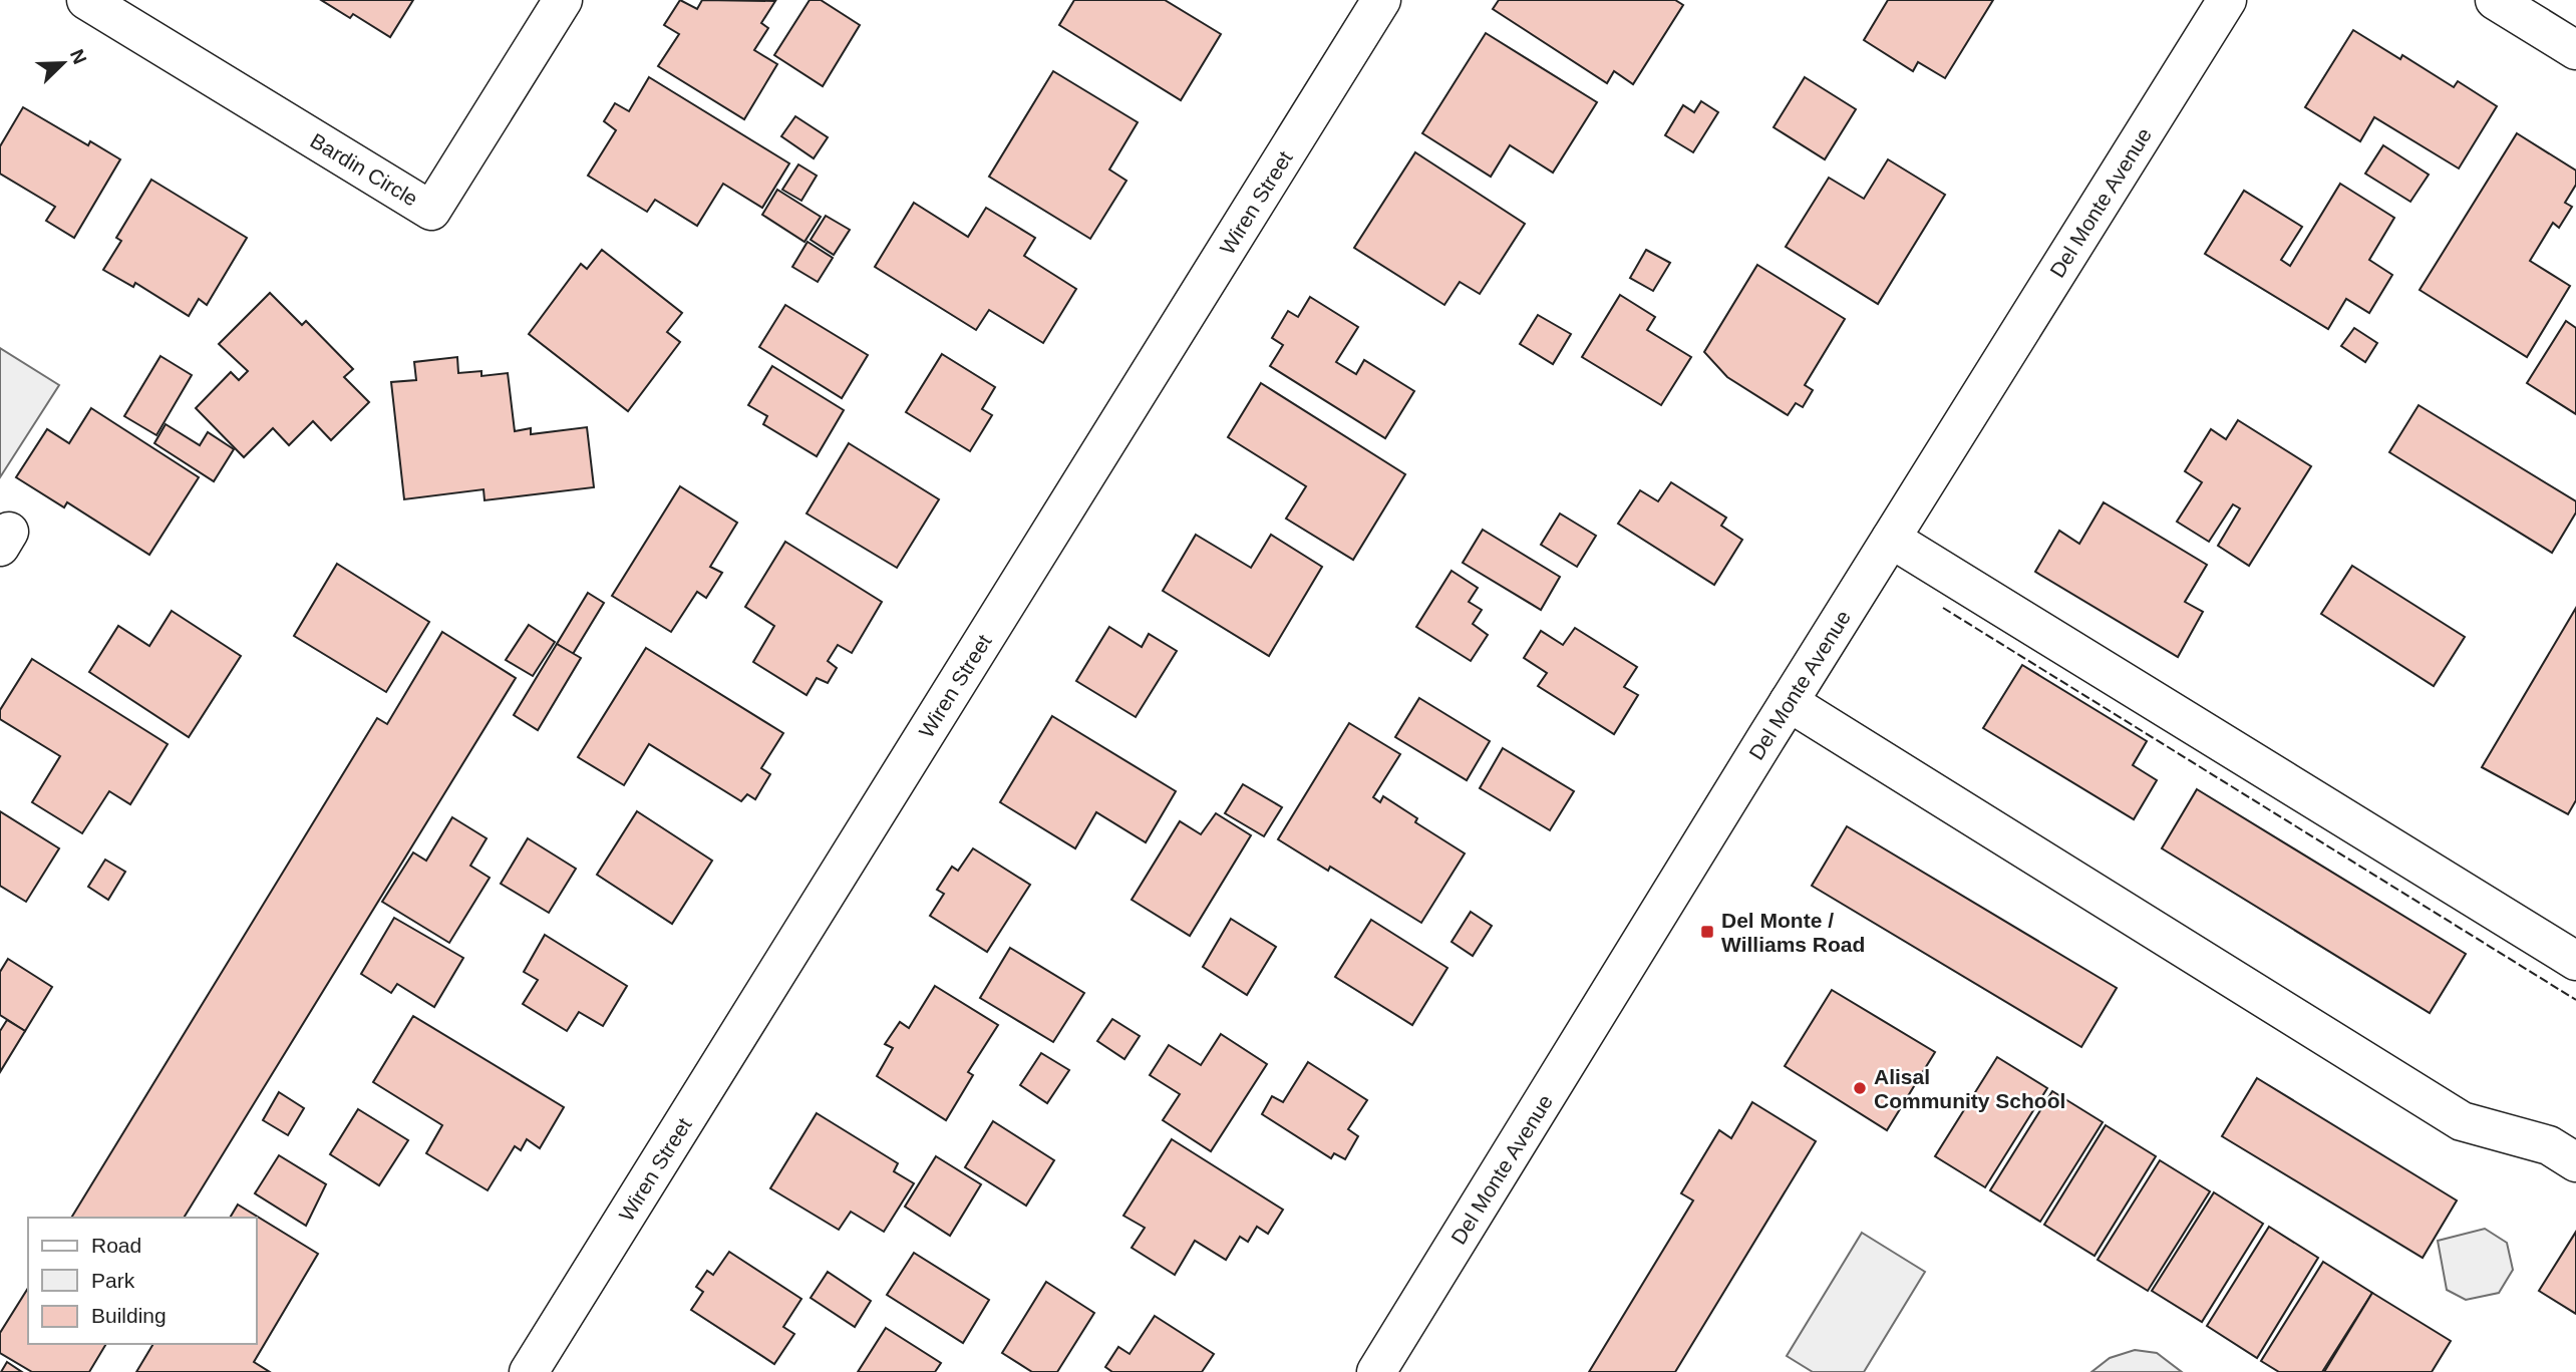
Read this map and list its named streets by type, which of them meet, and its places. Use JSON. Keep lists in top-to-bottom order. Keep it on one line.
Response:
{"streets":{"street":["Bardin Circle","Wiren Street","Del Monte Avenue"]},"places":{"transit":["Del Monte / Williams Road"],"other":["Alisal Community School"]},"legend":["Road","Park","Building"],"north":"top right"}
